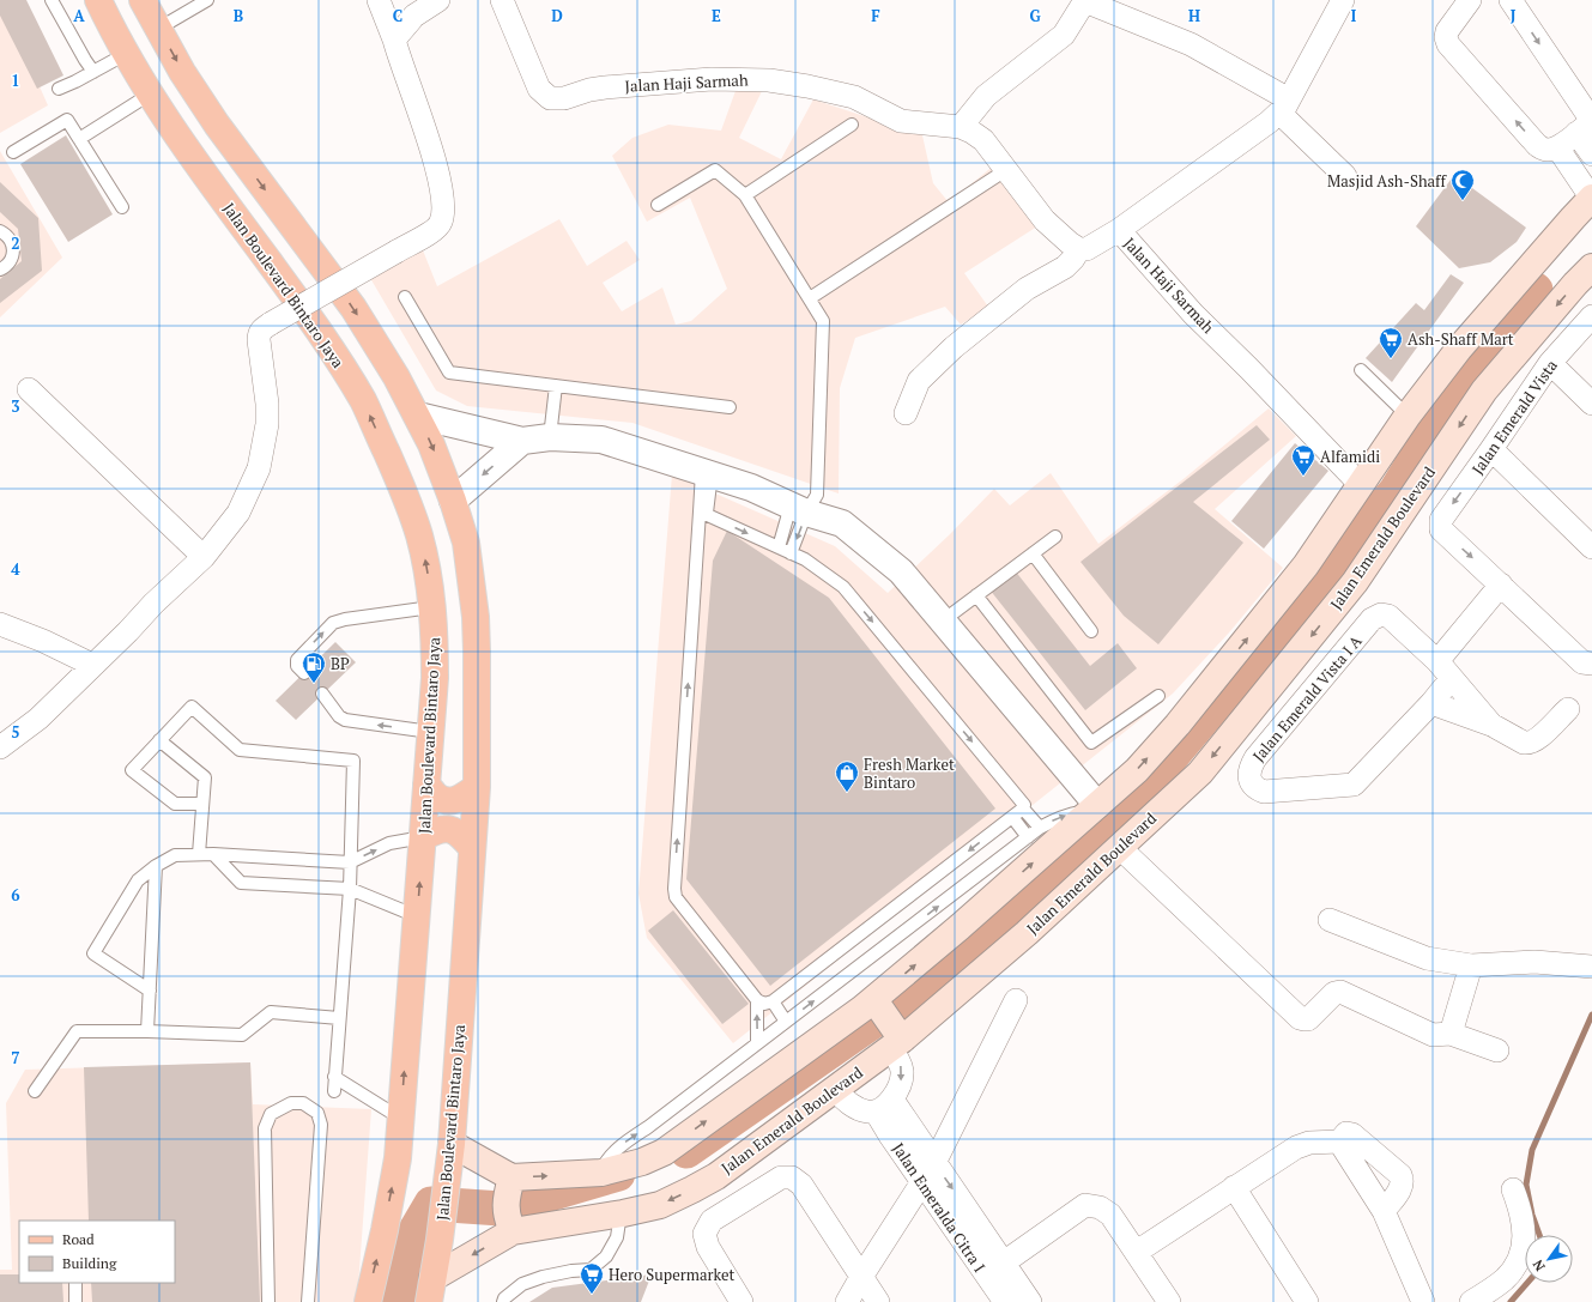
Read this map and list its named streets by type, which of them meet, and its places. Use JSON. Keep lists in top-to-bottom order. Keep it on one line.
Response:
{"streets":{"main road":["Jalan Boulevard Bintaro Jaya","Jalan Emerald Boulevard"],"street":["Jalan Haji Sarmah","Jalan Emerald Vista","Jalan Emerald Vista I A","Jalan Emeralda Citra I"]},"crossings":[["Jalan Boulevard Bintaro Jaya","Jalan Emerald Boulevard"]],"places":{"mosque":["Masjid Ash-Shaff"],"supermarket":["Ash-Shaff Mart","Alfamidi","Hero Supermarket"],"fuel station":["BP"],"shop":["Fresh Market Bintaro"]},"legend":["Road","Building"],"north":"bottom left","grid":{"columns":["A","B","C","D","E","F","G","H","I","J"],"rows":["1","2","3","4","5","6","7"]}}
